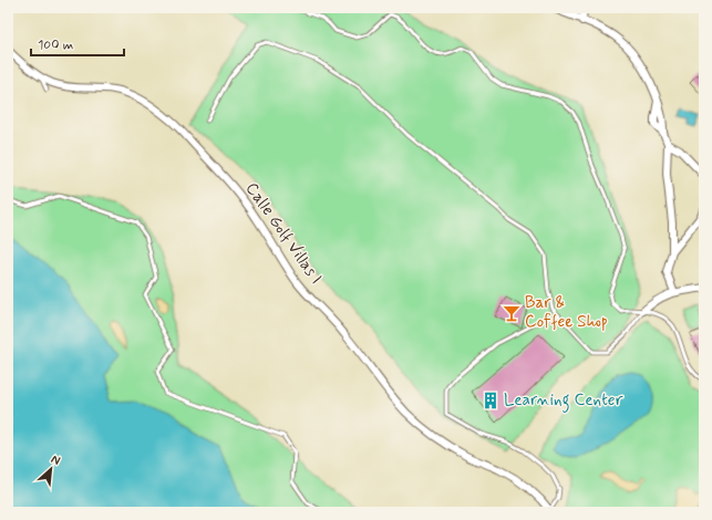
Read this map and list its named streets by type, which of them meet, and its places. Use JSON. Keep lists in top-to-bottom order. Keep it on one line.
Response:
{"streets":{"street":["Calle Golf Villas I"]},"places":{"bar":["Bar & Coffee Shop"],"building":["Learning Center"]},"scale_bar":"100 m","north":"top right"}
